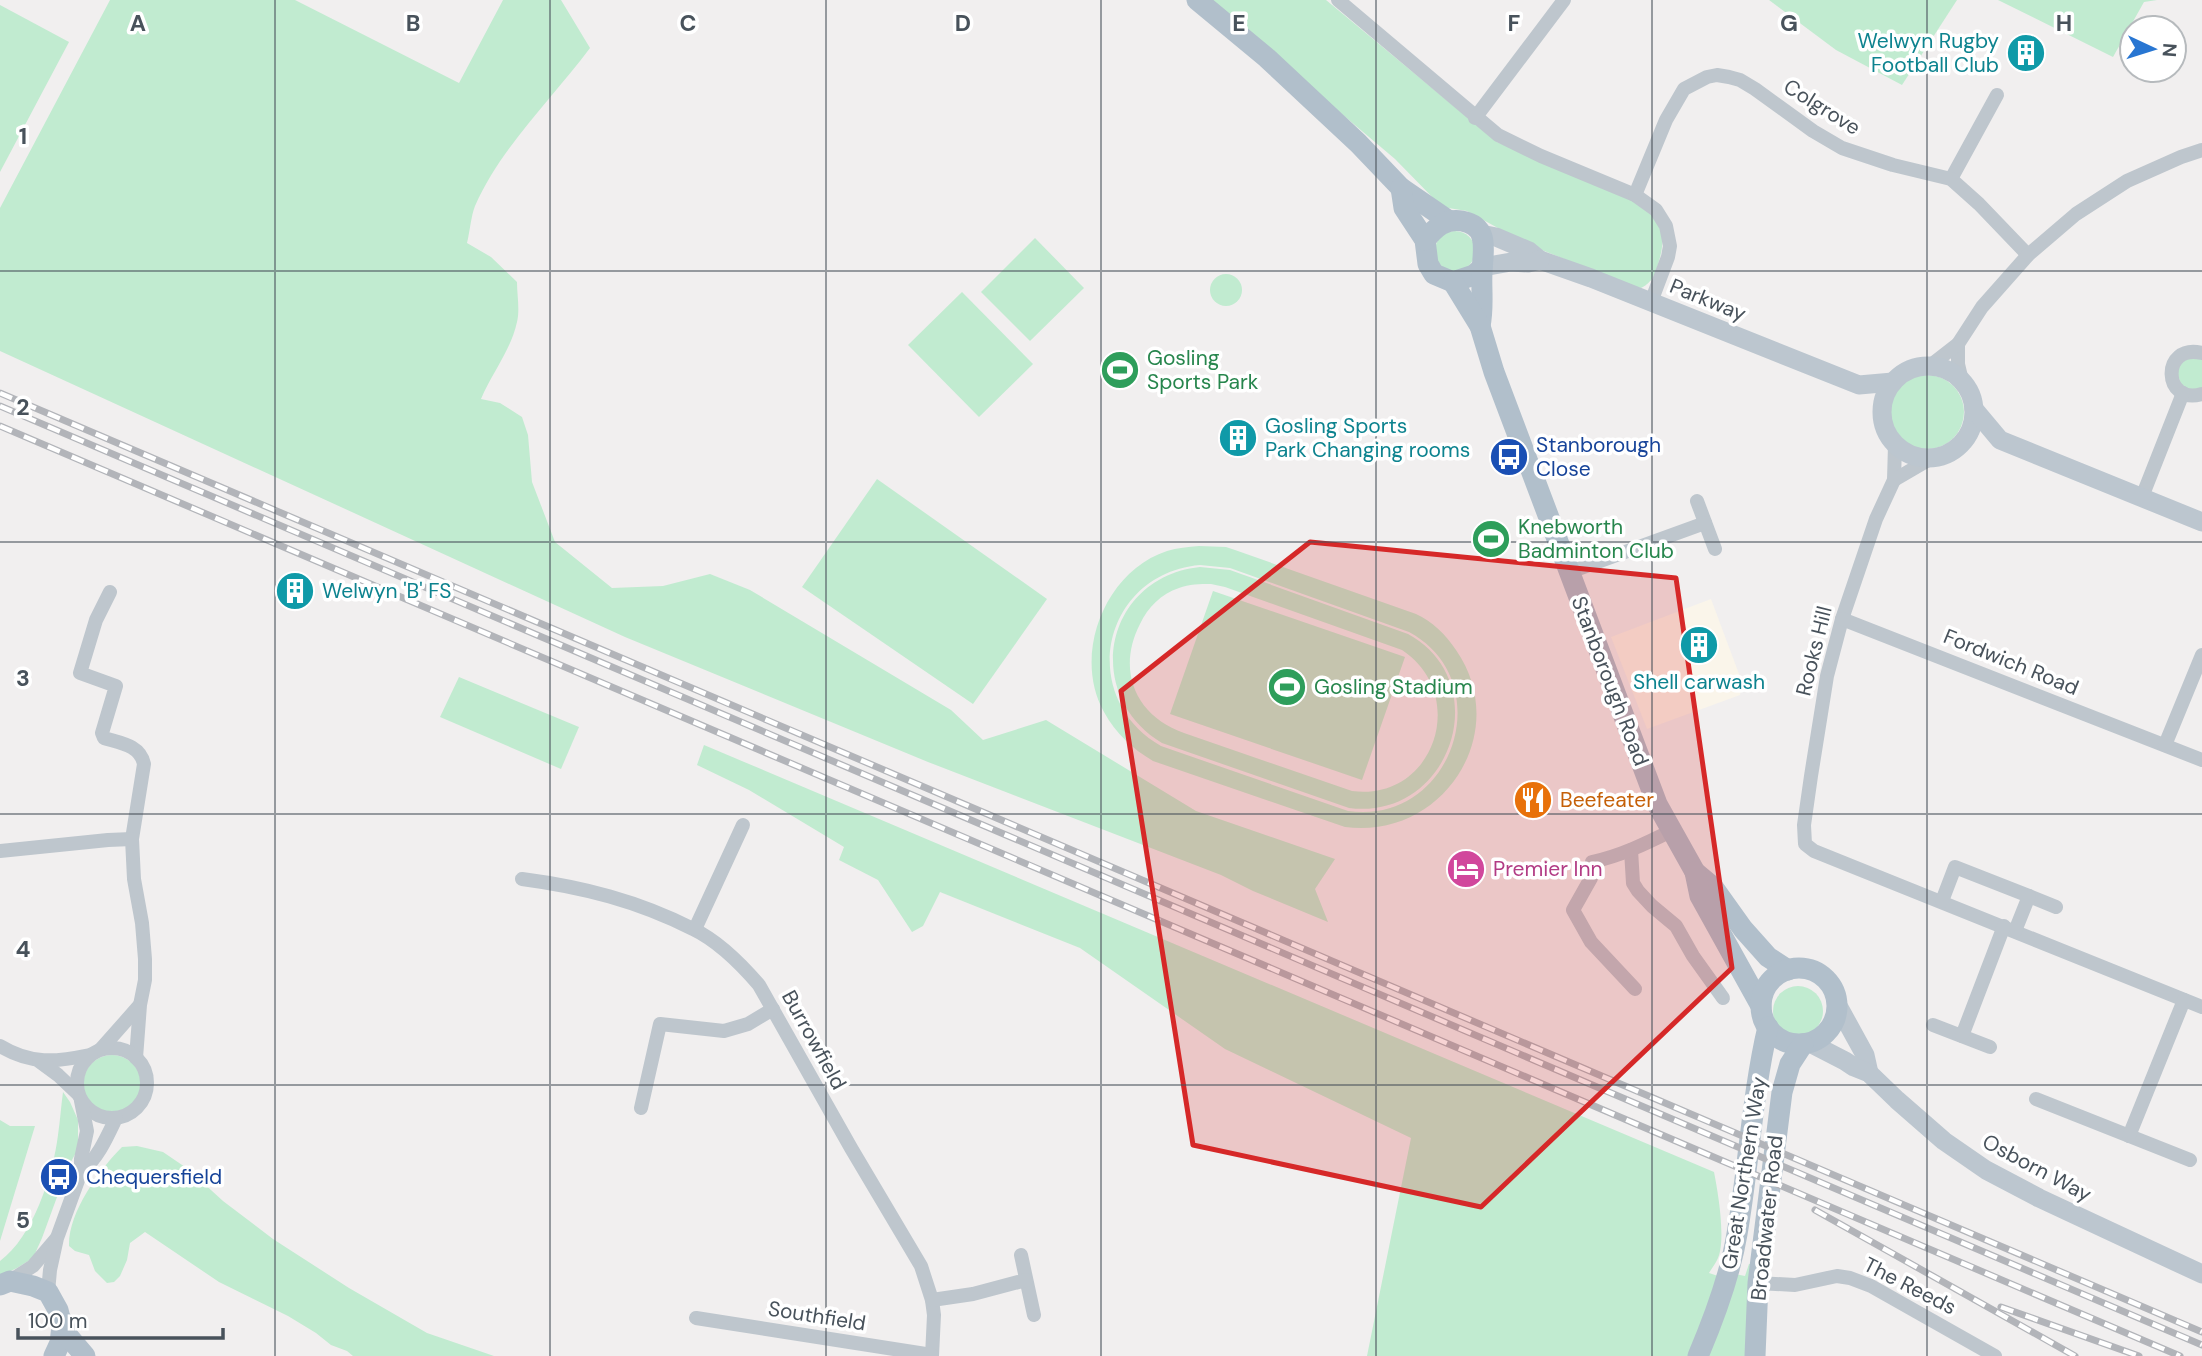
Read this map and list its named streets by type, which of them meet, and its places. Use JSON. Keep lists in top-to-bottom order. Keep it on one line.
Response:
{"streets":{"main road":["Stanborough Road","Great Northern Way","Broadwater Road"],"street":["Colgrove","Parkway","Rooks Hill","Fordwich Road","Burrowfield","Osborn Way","The Reeds","Southfield"]},"crossings":[["Parkway","Rooks Hill"],["Parkway","Stanborough Road"],["Rooks Hill","Fordwich Road"],["Stanborough Road","Osborn Way"],["Stanborough Road","Great Northern Way"],["Stanborough Road","Broadwater Road"],["Burrowfield","Southfield"],["Osborn Way","Great Northern Way"],["Osborn Way","Broadwater Road"],["Great Northern Way","Broadwater Road"],["Broadwater Road","The Reeds"]],"places":{"building":["Welwyn Rugby Football Club","Gosling Sports Park Changing rooms","Welwyn 'B' FS","Shell carwash"],"sports":["Gosling Sports Park","Knebworth Badminton Club","Gosling Stadium"],"bus stop":["Stanborough Close","Chequersfield"],"restaurant":["Beefeater"],"hotel":["Premier Inn"]},"scale_bar":"100 m","north":"right","grid":{"columns":["A","B","C","D","E","F","G","H"],"rows":["1","2","3","4","5"]}}
